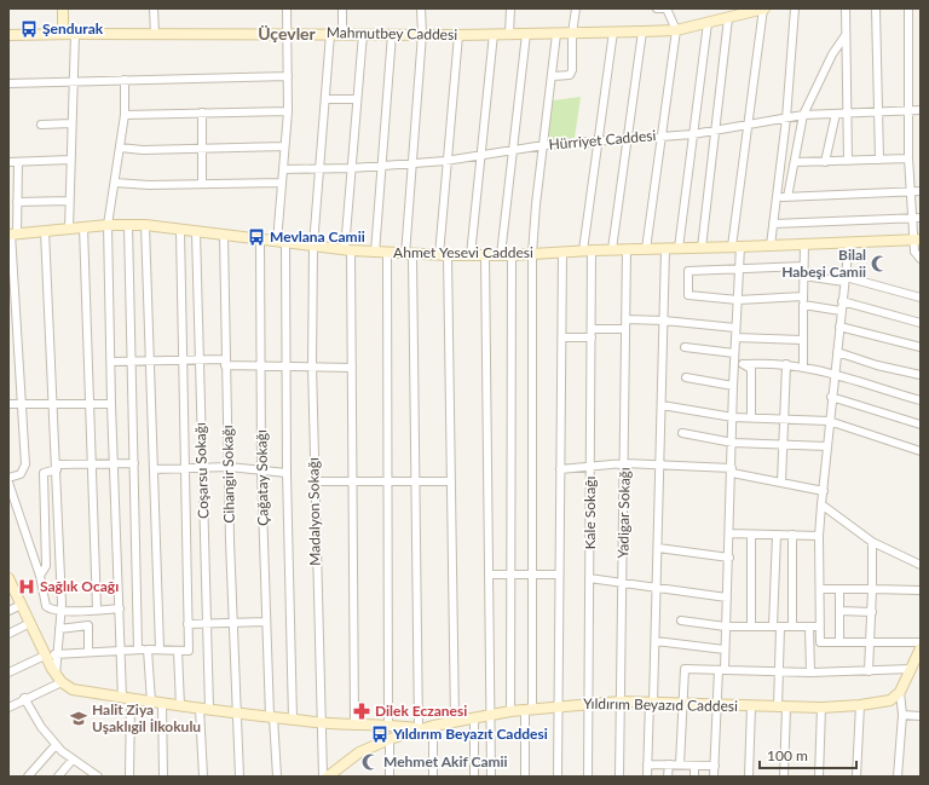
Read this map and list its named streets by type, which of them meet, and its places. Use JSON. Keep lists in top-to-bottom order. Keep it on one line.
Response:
{"streets":{"main road":["Mahmutbey Caddesi","Ahmet Yesevi Caddesi","Yıldırım Beyazıd Caddesi"],"street":["Hürriyet Caddesi","Coşarsu Sokağı","Cihangir Sokağı","Çağatay Sokağı","Madalyon Sokağı","Kale Sokağı","Yadigar Sokağı"]},"crossings":[["Mahmutbey Caddesi","Madalyon Sokağı"],["Mahmutbey Caddesi","Kale Sokağı"],["Hürriyet Caddesi","Madalyon Sokağı"],["Hürriyet Caddesi","Kale Sokağı"],["Ahmet Yesevi Caddesi","Coşarsu Sokağı"],["Ahmet Yesevi Caddesi","Cihangir Sokağı"],["Ahmet Yesevi Caddesi","Çağatay Sokağı"],["Ahmet Yesevi Caddesi","Madalyon Sokağı"],["Ahmet Yesevi Caddesi","Kale Sokağı"],["Ahmet Yesevi Caddesi","Yadigar Sokağı"],["Madalyon Sokağı","Yıldırım Beyazıd Caddesi"],["Kale Sokağı","Yıldırım Beyazıd Caddesi"],["Yadigar Sokağı","Yıldırım Beyazıd Caddesi"]],"districts":["Üçevler"],"places":{"bus stop":["Şendurak","Mevlana Camii","Yıldırım Beyazıt Caddesi"],"mosque":["Bilal Habeşi Camii","Mehmet Akif Camii"],"hospital":["Sağlık Ocağı"],"pharmacy":["Dilek Eczanesi"],"school or university":["Halit Ziya Uşaklıgil İlkokulu"]},"scale_bar":"100 m"}
